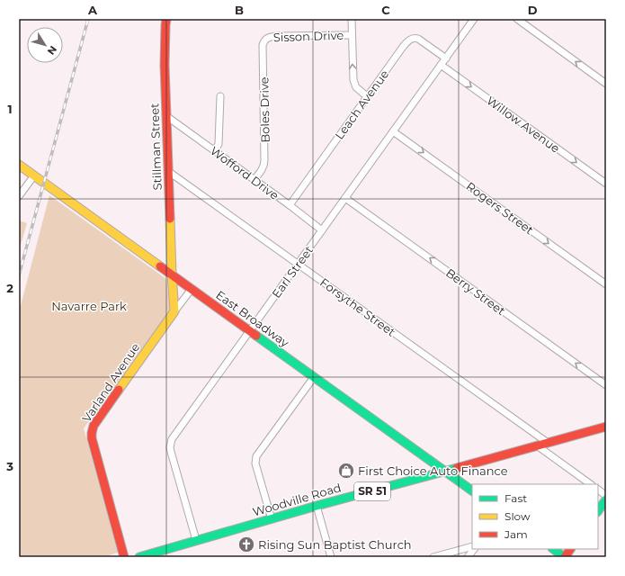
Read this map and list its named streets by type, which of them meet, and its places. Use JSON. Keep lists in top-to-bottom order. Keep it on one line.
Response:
{"streets":{"street":["Sisson Drive","Leach Avenue","Boles Drive","Willow Avenue","Stillman Street","Wofford Drive","Rogers Street","Earl Street","Berry Street","Forsythe Street","East Broadway","Varland Avenue","SR 51","Woodville Road"]},"crossings":[["Sisson Drive","Boles Drive"],["Leach Avenue","Wofford Drive"],["Leach Avenue","Earl Street"],["Boles Drive","Wofford Drive"],["Willow Avenue","Earl Street"],["Stillman Street","Wofford Drive"],["Stillman Street","Forsythe Street"],["Stillman Street","East Broadway"],["Wofford Drive","Earl Street"],["Rogers Street","Earl Street"],["Earl Street","Berry Street"],["Earl Street","Forsythe Street"],["Earl Street","East Broadway"],["Earl Street","Woodville Road"],["Forsythe Street","Woodville Road"],["East Broadway","Varland Avenue"],["East Broadway","Woodville Road"]],"one_way":["Willow Avenue","Rogers Street","Berry Street"],"parks":["Navarre Park"],"places":{"shop":["First Choice Auto Finance"],"church":["Rising Sun Baptist Church"]},"legend":["Fast","Slow","Jam"],"north":"bottom right","grid":{"columns":["A","B","C","D"],"rows":["1","2","3"]}}
